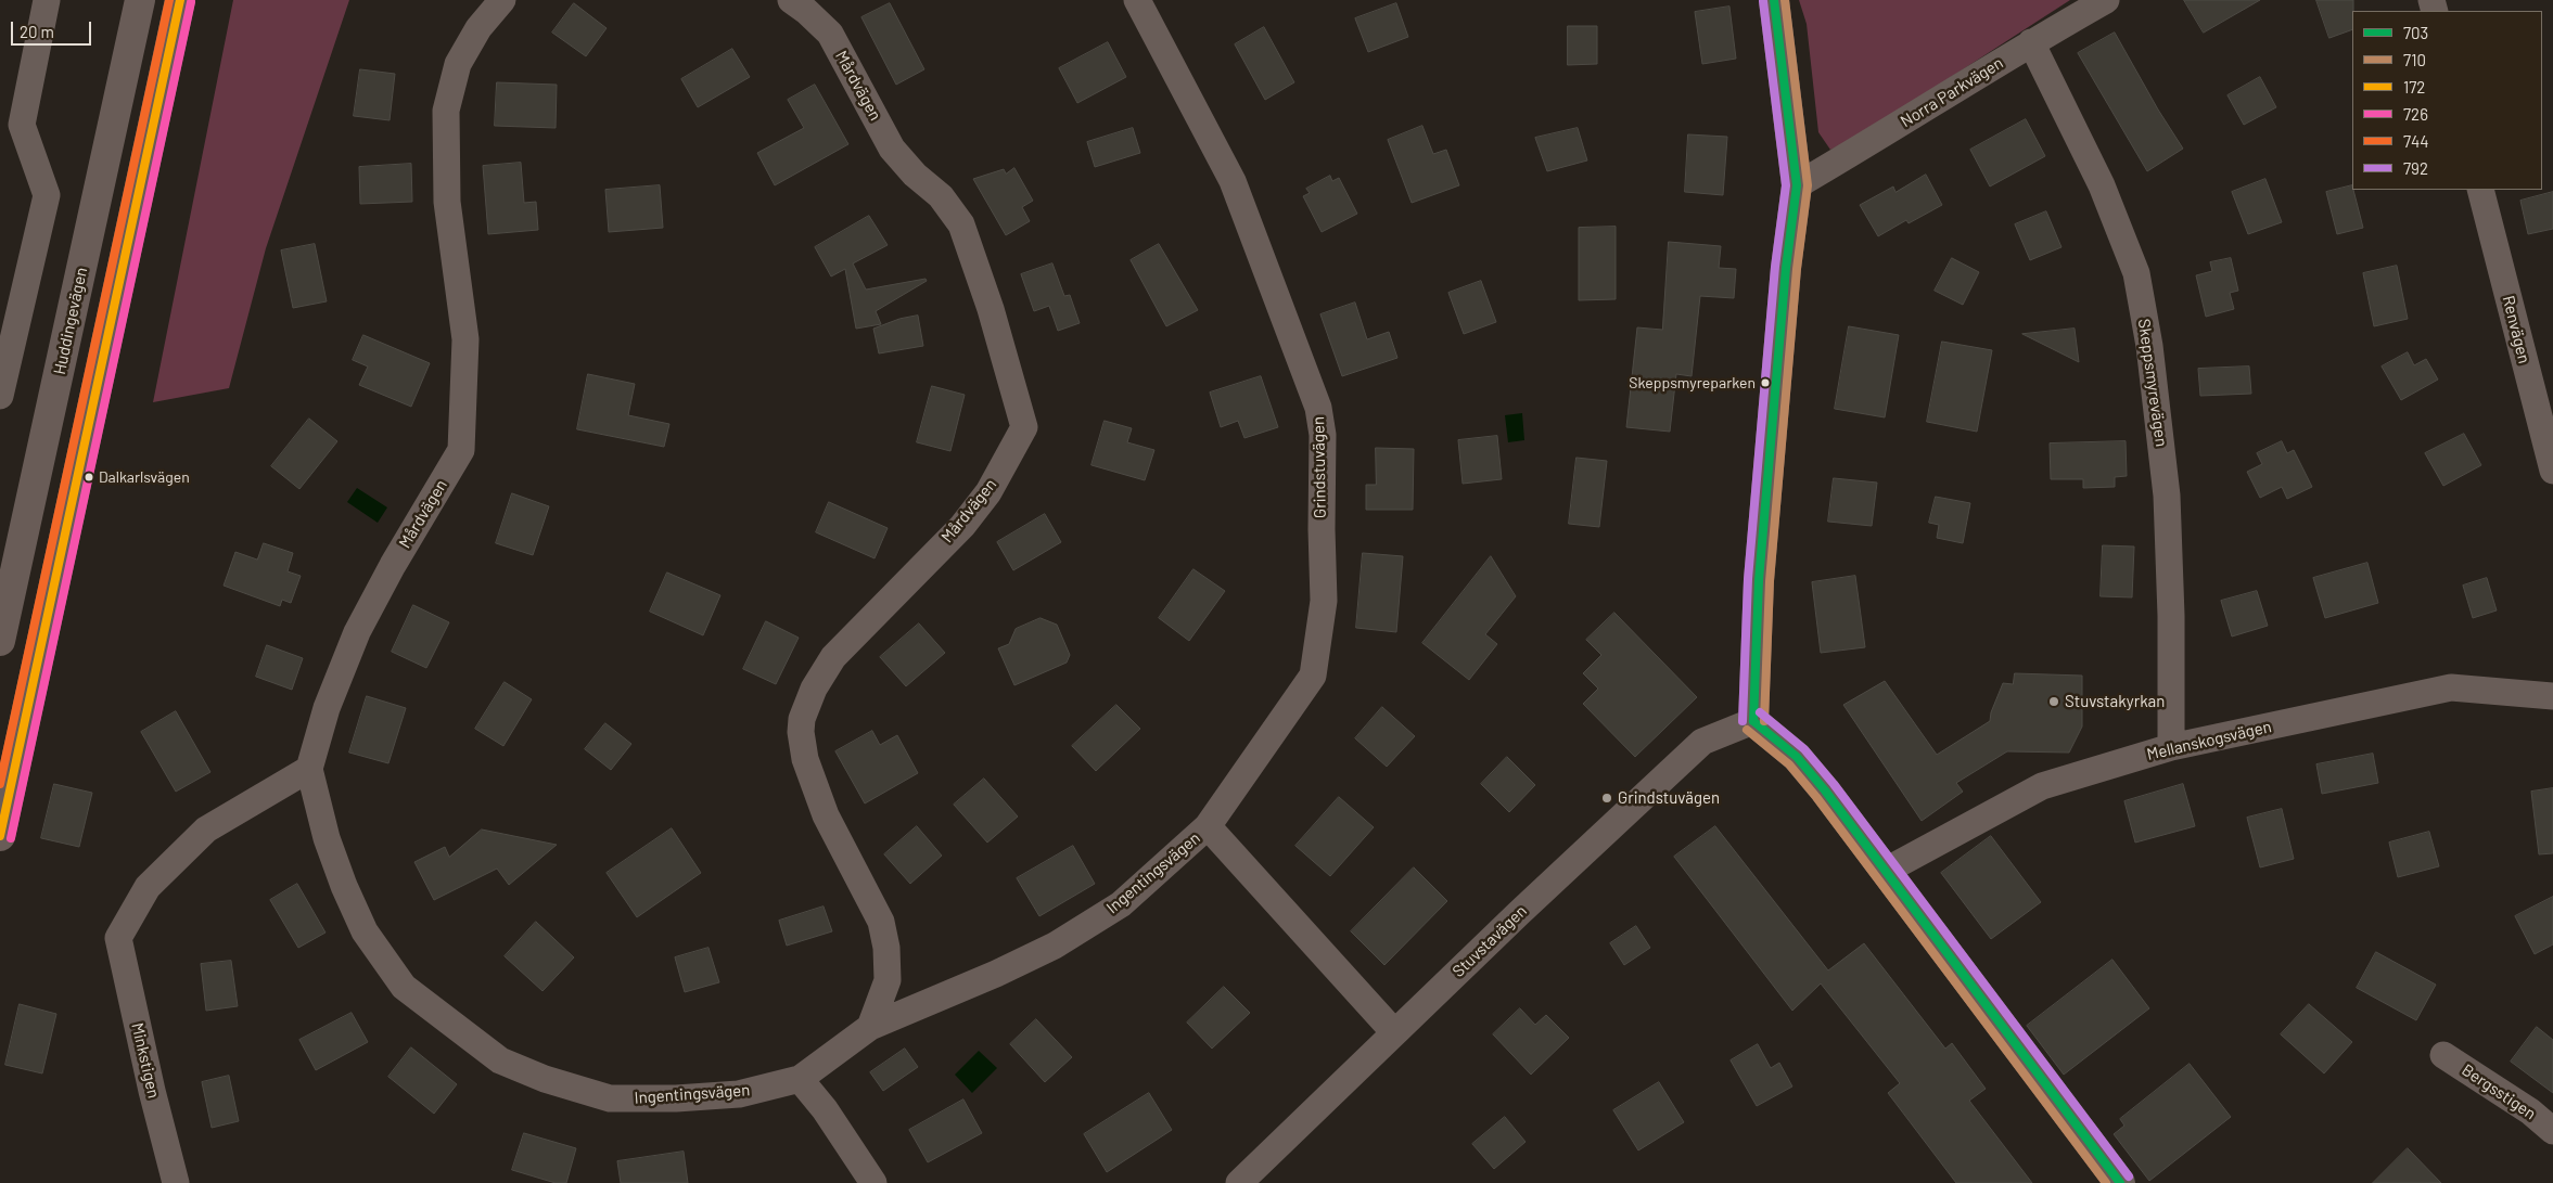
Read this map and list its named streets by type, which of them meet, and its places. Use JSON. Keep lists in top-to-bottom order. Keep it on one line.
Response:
{"streets":{"main road":["Huddingevägen"],"street":["Mårdvägen","Norra Parkvägen","Renvägen","Skeppsmyrevägen","Grindstuvägen","Mellanskogsvägen","Ingentingsvägen","Stuvstavägen","Minkstigen","Bergsstigen"]},"crossings":[["Mårdvägen","Ingentingsvägen"],["Mårdvägen","Minkstigen"],["Norra Parkvägen","Skeppsmyrevägen"],["Skeppsmyrevägen","Mellanskogsvägen"],["Grindstuvägen","Ingentingsvägen"],["Ingentingsvägen","Minkstigen"]],"places":["Skeppsmyreparken","Dalkarlsvägen","Stuvstakyrkan","Grindstuvägen"],"lines":["transit line 703","transit line 710","transit line 172","transit line 744","transit line 792","transit line 726"],"legend":["703","710","172","726","744","792"],"scale_bar":"20 m"}
